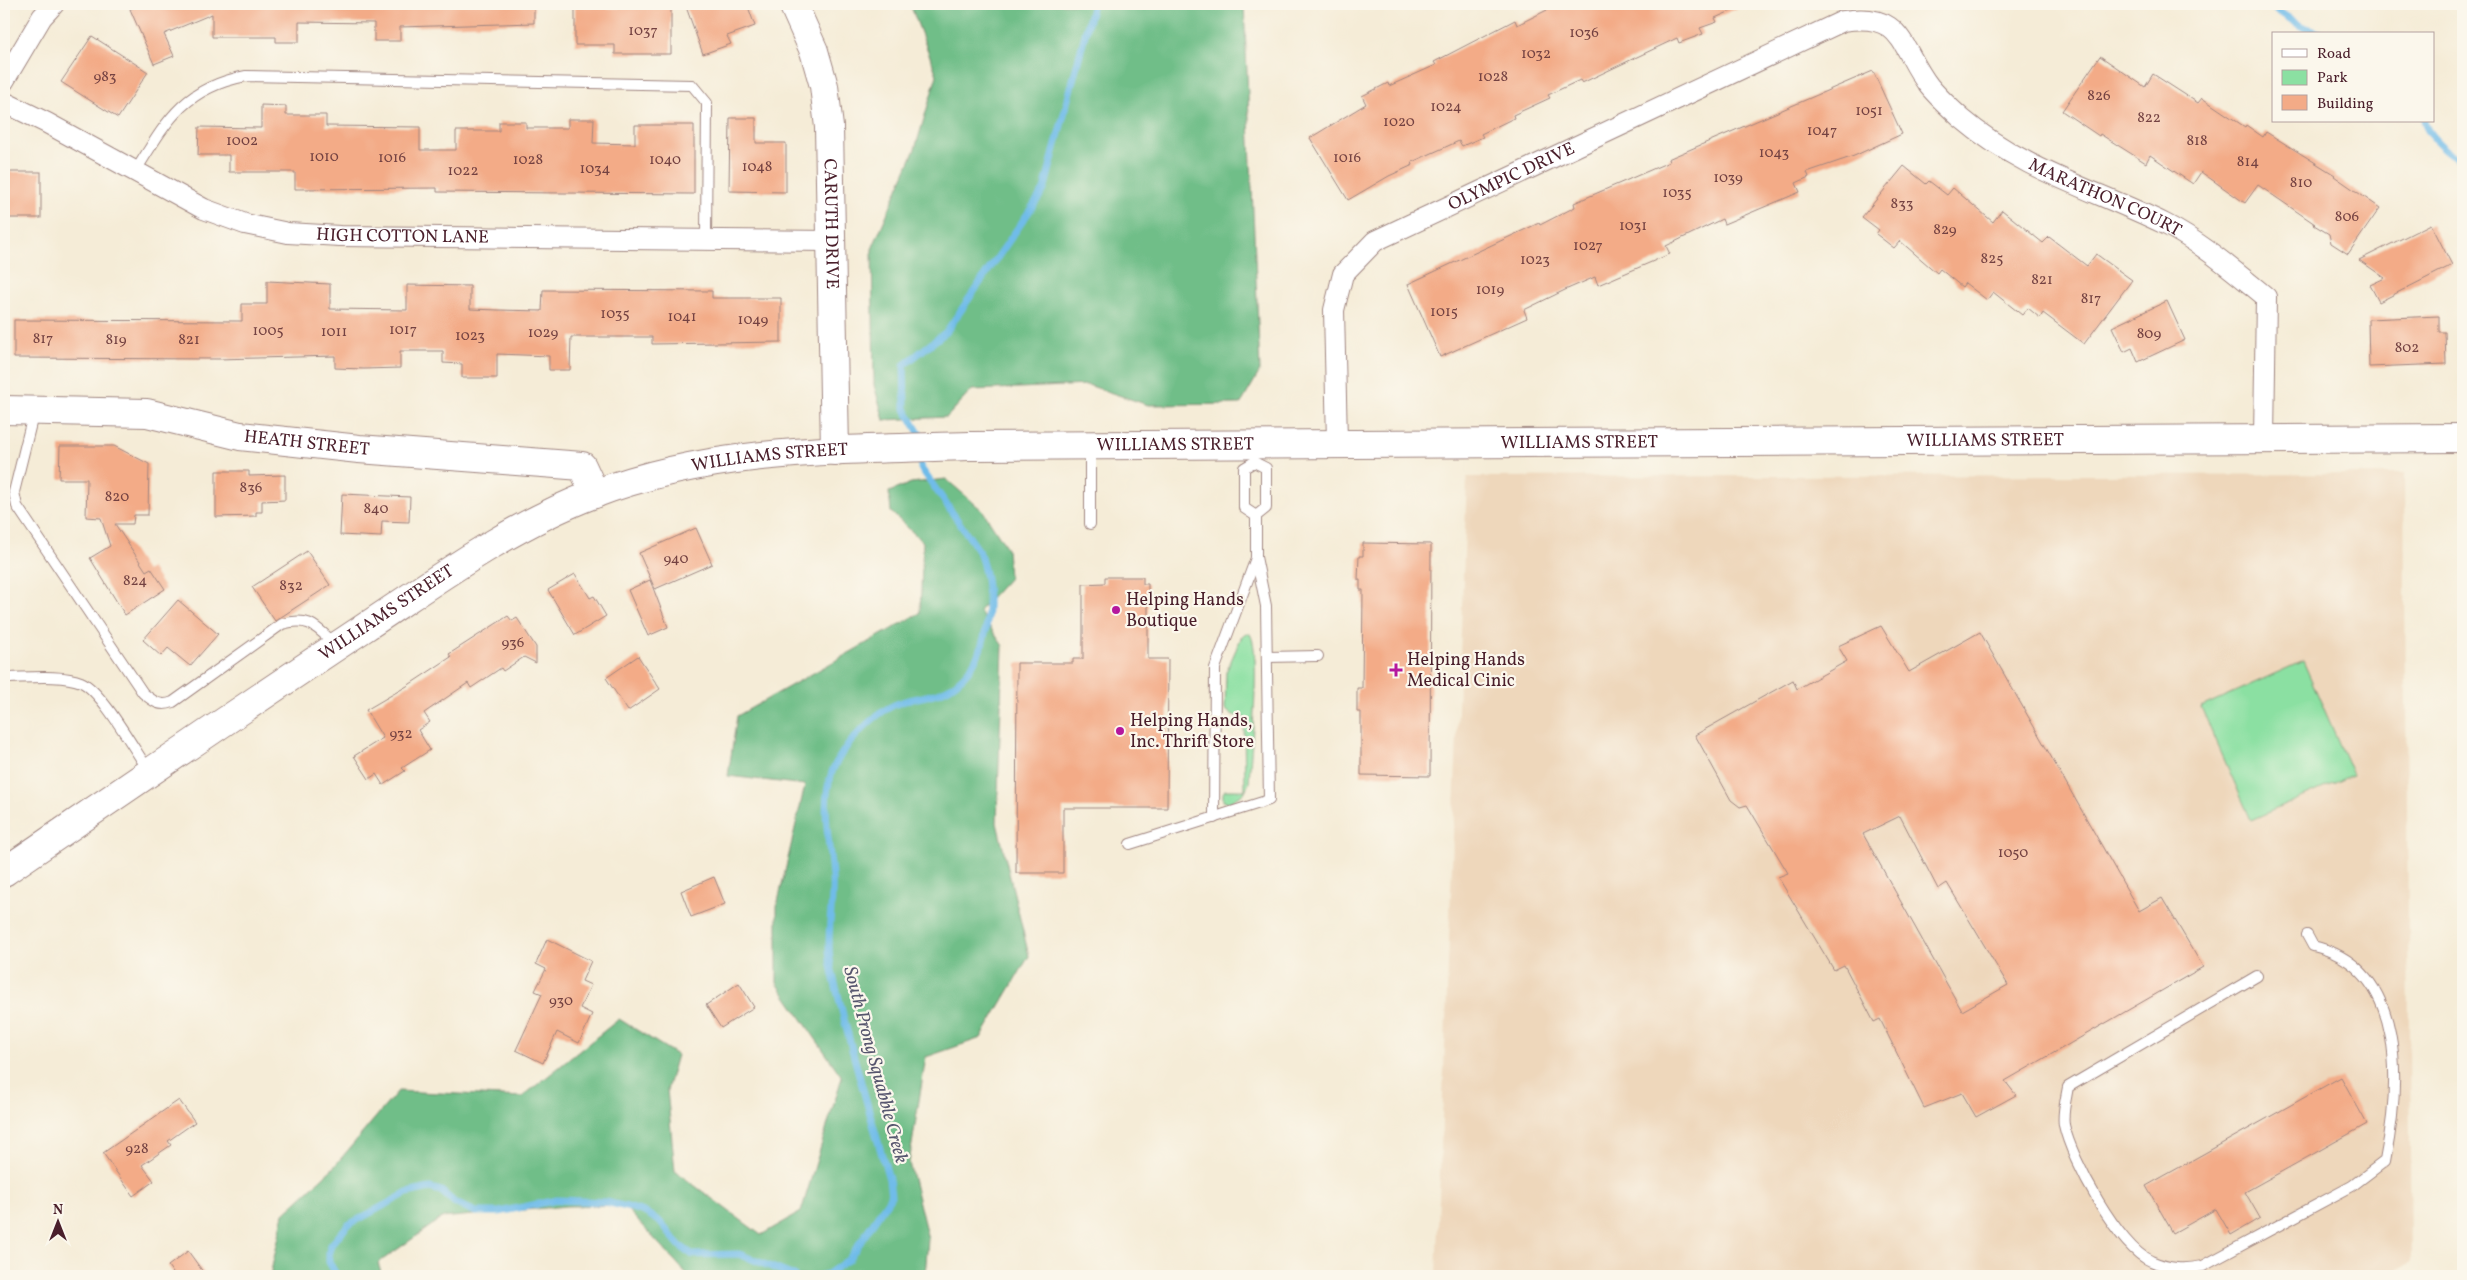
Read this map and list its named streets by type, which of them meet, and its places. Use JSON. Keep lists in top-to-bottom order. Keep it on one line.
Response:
{"streets":{"main road":["CARUTH DRIVE","WILLIAMS STREET","HEATH STREET"],"street":["OLYMPIC DRIVE","MARATHON COURT","HIGH COTTON LANE"]},"crossings":[["OLYMPIC DRIVE","MARATHON COURT"],["OLYMPIC DRIVE","WILLIAMS STREET"],["MARATHON COURT","WILLIAMS STREET"],["CARUTH DRIVE","HIGH COTTON LANE"],["CARUTH DRIVE","WILLIAMS STREET"],["WILLIAMS STREET","HEATH STREET"]],"water":["South Prong Squabble Creek"],"places":{"other":["Helping Hands Boutique","Helping Hands, Inc. Thrift Store"],"health":["Helping Hands Medical Cinic"]},"house_numbers":["1037","1036","1032","983","1028","826","1024","1051","822","1020","1047","1002","818","1043","1010","1016","1016","1028","1040","814","1048","1034","1022","1039","810","1035","833","806","1031","829","1027","825","1023","821","1019","817","1015","1035","1041","1049","1017","1005","1011","1029","809","1023","817","819","821","802","836","820","840","940","824","832","936","932","1050","930","928"],"legend":["Road","Park","Building"],"north":"top"}
